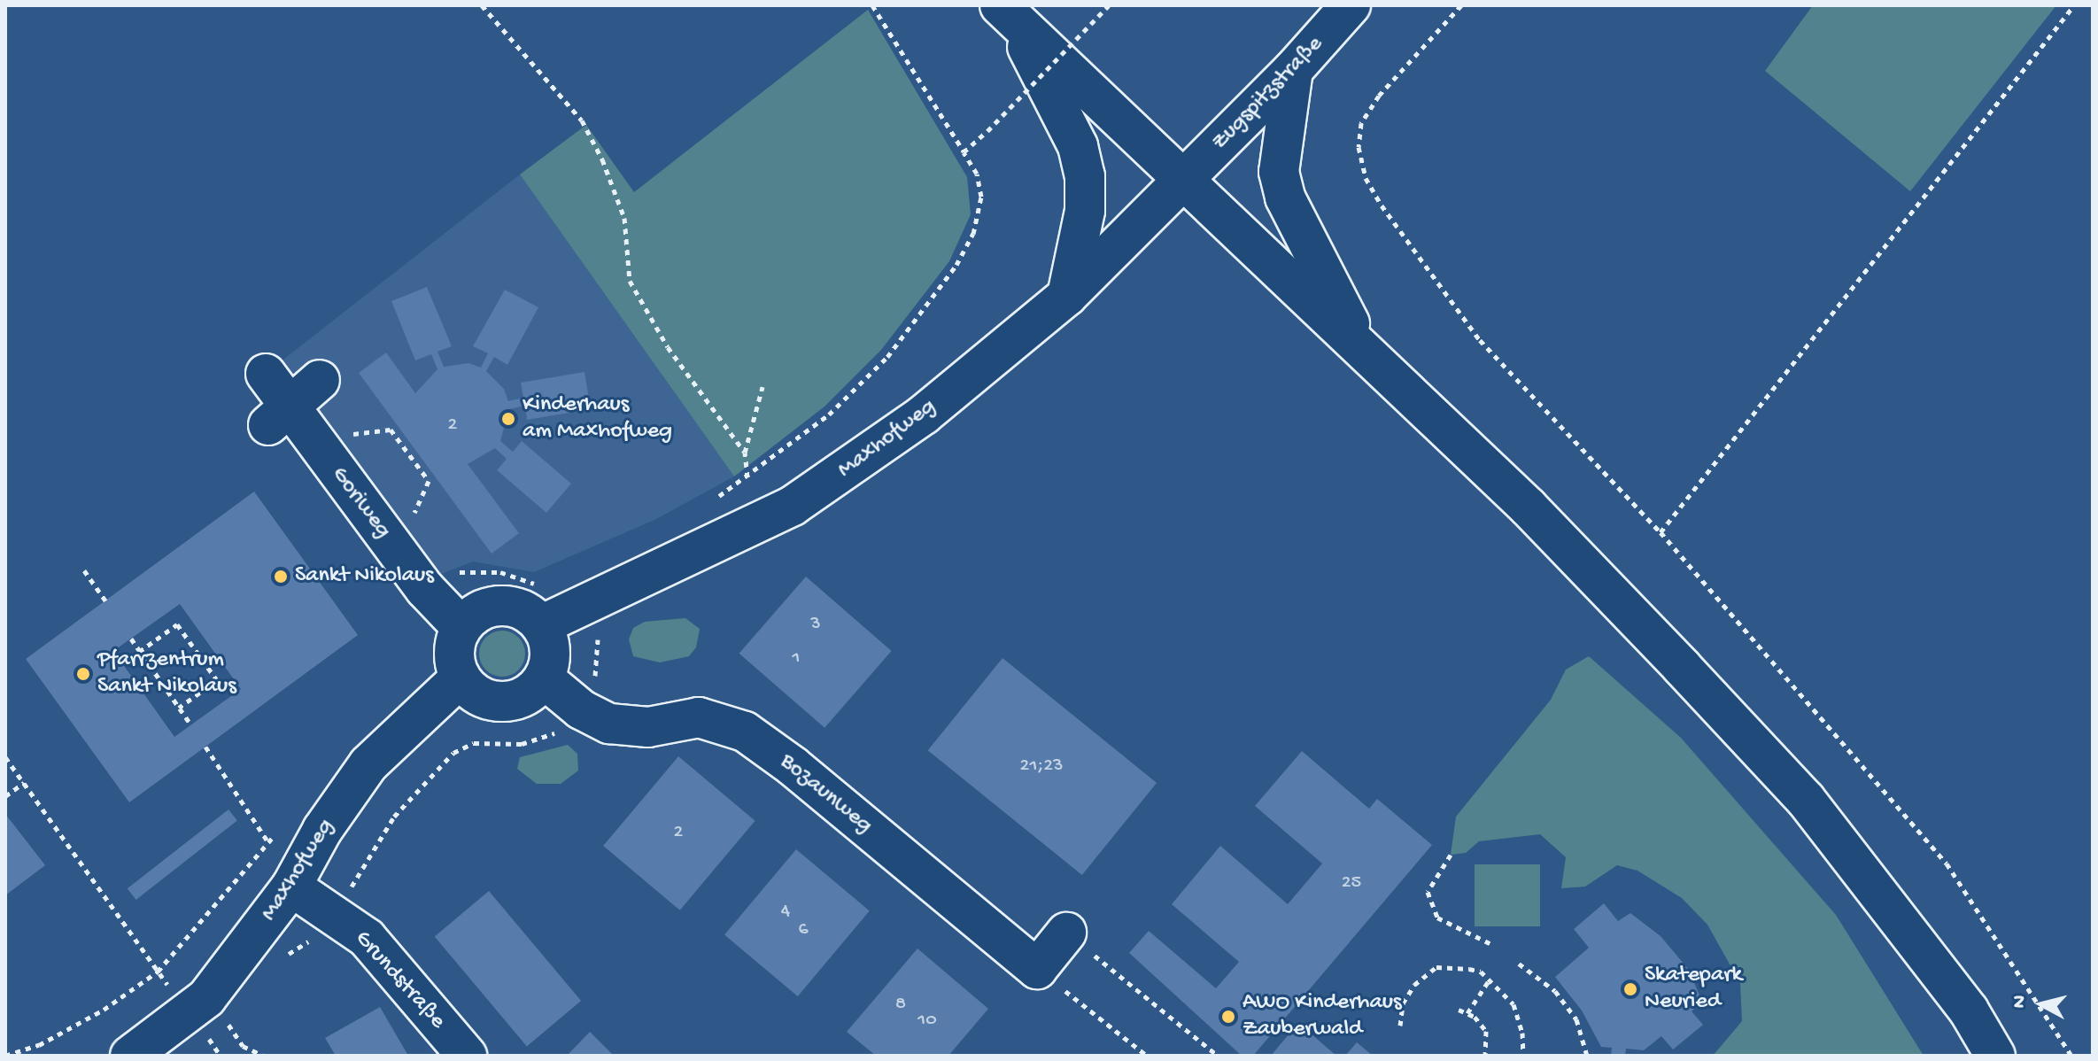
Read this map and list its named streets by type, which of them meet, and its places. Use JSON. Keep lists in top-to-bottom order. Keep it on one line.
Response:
{"streets":{"street":["Zugspitzstraße","Maxhofweg","Goriweg","Bozaunweg","Grundstraße"]},"crossings":[["Zugspitzstraße","Maxhofweg"],["Maxhofweg","Goriweg"],["Maxhofweg","Bozaunweg"],["Maxhofweg","Grundstraße"],["Goriweg","Bozaunweg"]],"places":["Kinderhaus am Maxhofweg","Sankt Nikolaus","Pfarrzentrum Sankt Nikolaus","Skatepark Neuried","AWO Kinderhaus Zauberwald"],"house_numbers":["2","3","1","21;23","2","25","4","6","8","10"],"north":"left"}
